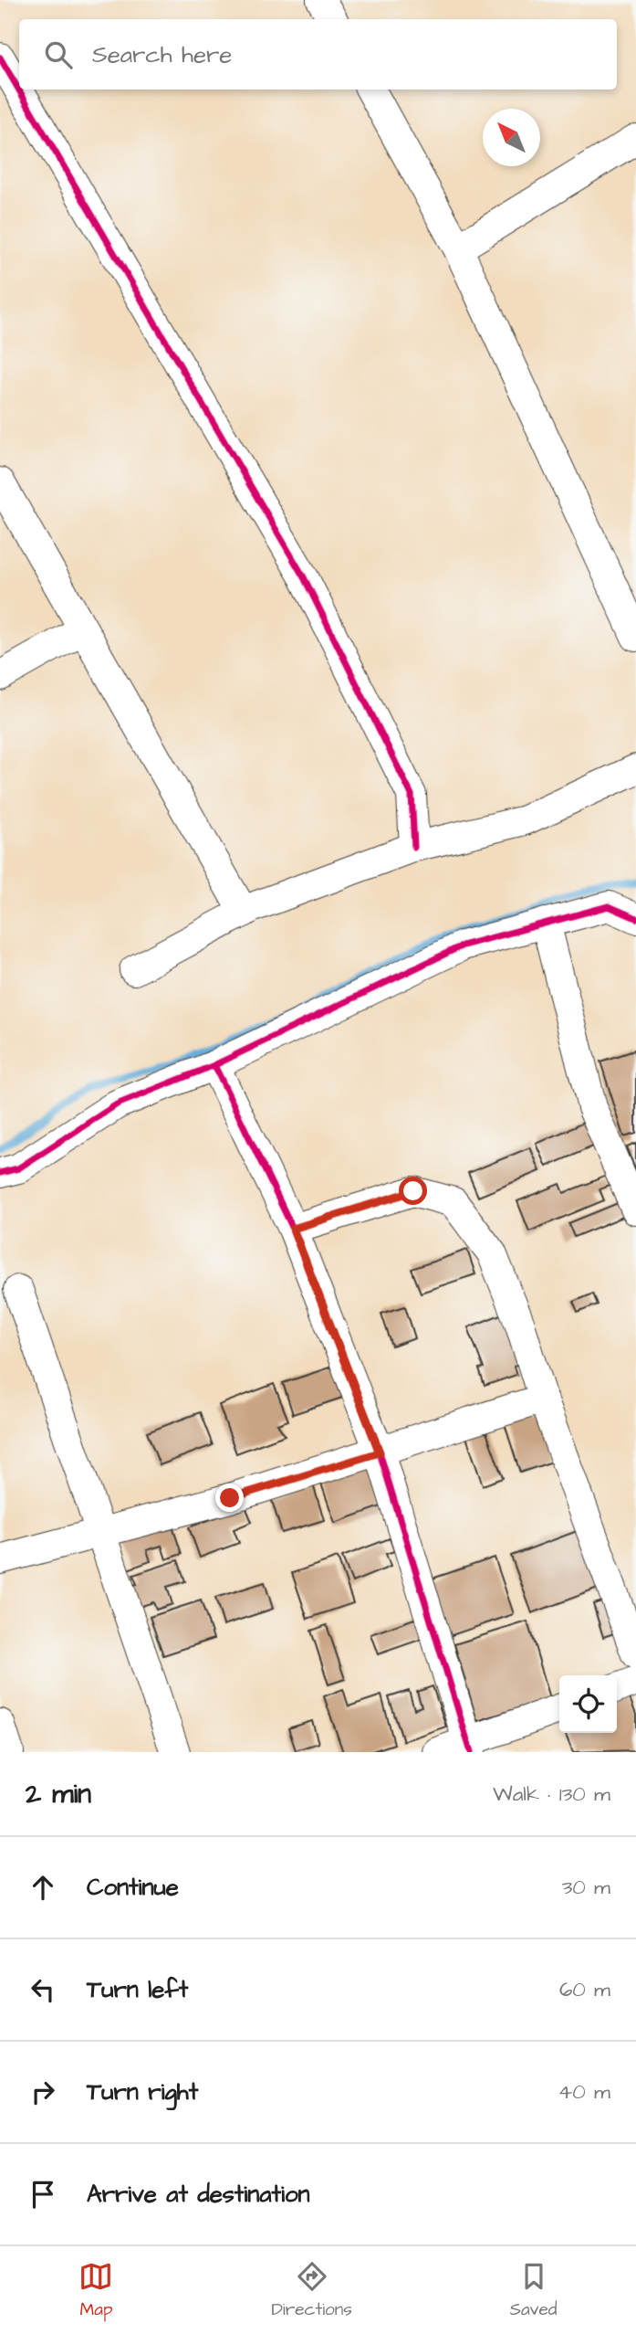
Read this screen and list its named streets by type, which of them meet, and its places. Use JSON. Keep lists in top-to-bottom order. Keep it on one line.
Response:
{"north":"top left","page":{"search":"Search here","heading":["2 min","Walk · 130 m"],"list":[["Continue","30 m"],["Turn left","60 m"],["Turn right","40 m"],"Arrive at destination"],"nav":["Map","Directions","Saved"]}}
